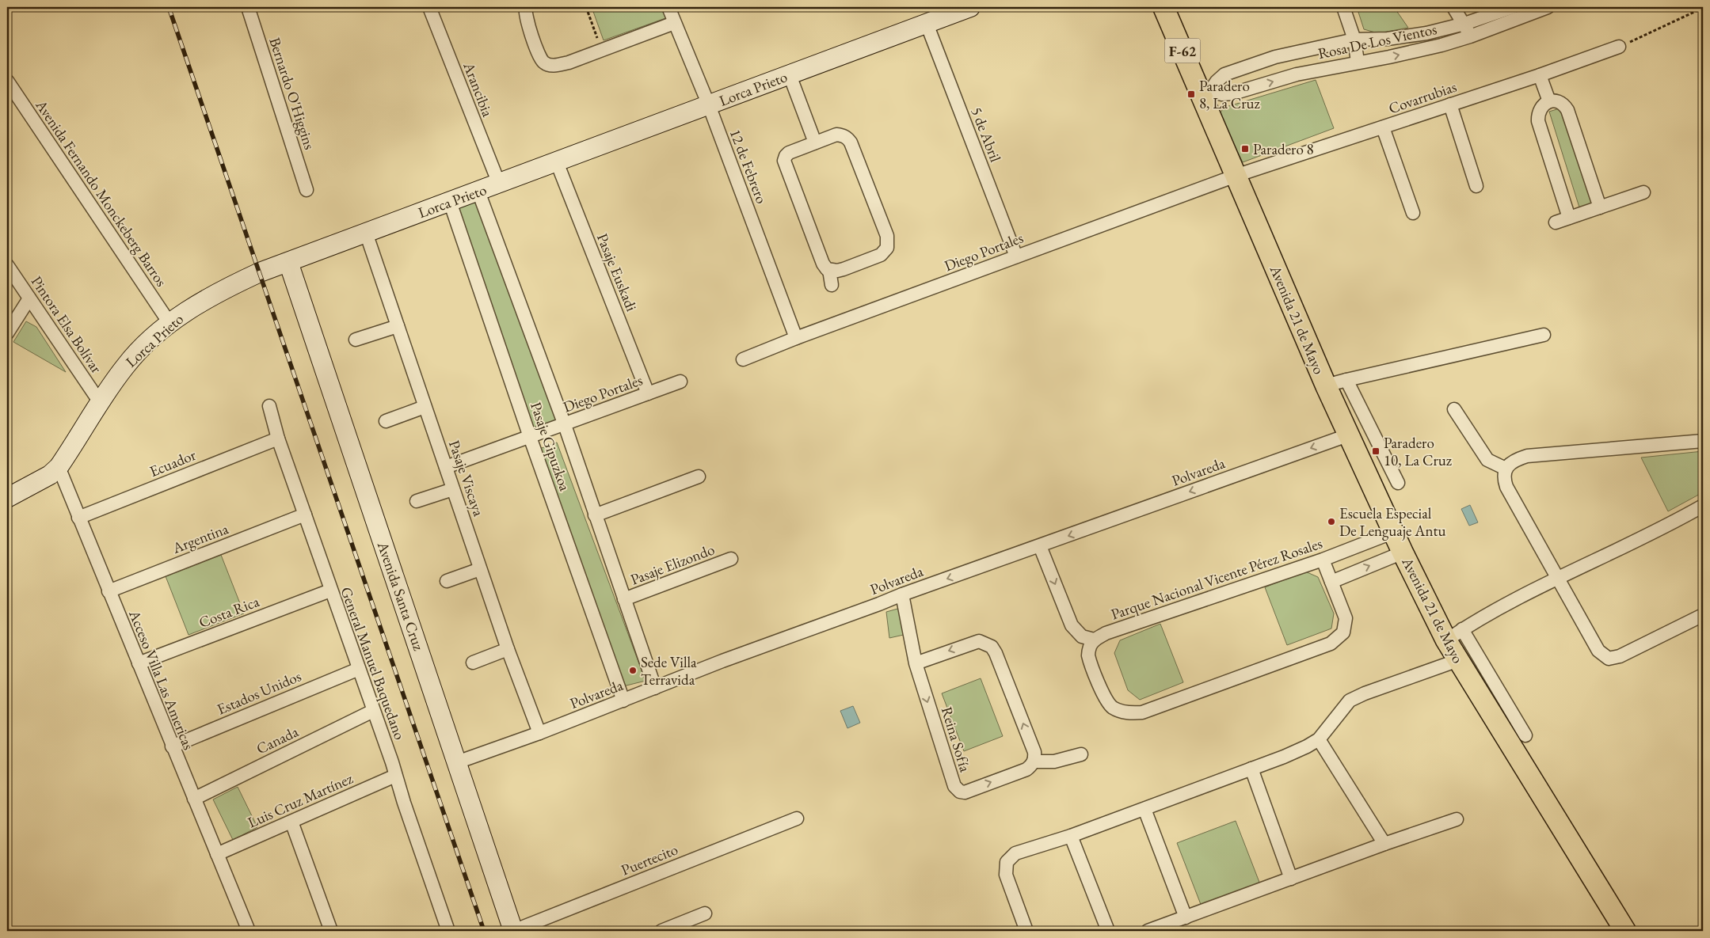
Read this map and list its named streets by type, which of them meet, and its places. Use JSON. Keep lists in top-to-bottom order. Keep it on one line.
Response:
{"streets":{"main road":["F-62","Lorca Prieto","Avenida 21 de Mayo","Avenida Santa Cruz"],"street":["Rosa De Los Vientos","Arancibia","Bernardo O'Higgins","Covarrubias","5 de Abril","12 de Febrero","Avenida Fernando Monckeberg Barros","Diego Portales","Pasaje Euskadi","Pintora Elsa Bolívar","Pasaje Gipuzkoa","Ecuador","Polvareda","Pasaje Viscaya","Argentina","Pasaje Elizondo","Parque Nacional Vicente Pérez Rosales","Costa Rica","General Manuel Baquedano","Acceso Villa Las Americas","Estados Unidos","Reina Sofía","Canada","Luis Cruz Martínez","Puertecito"]},"crossings":[["Rosa De Los Vientos","F-62"],["Rosa De Los Vientos","Avenida 21 de Mayo"],["F-62","Avenida 21 de Mayo"],["Lorca Prieto","Arancibia"],["Lorca Prieto","5 de Abril"],["Lorca Prieto","12 de Febrero"],["Lorca Prieto","Avenida Fernando Monckeberg Barros"],["Lorca Prieto","Pasaje Euskadi"],["Lorca Prieto","Pintora Elsa Bolívar"],["Lorca Prieto","Pasaje Gipuzkoa"],["Lorca Prieto","Pasaje Viscaya"],["Lorca Prieto","Avenida Santa Cruz"],["Lorca Prieto","Acceso Villa Las Americas"],["Covarrubias","Diego Portales"],["Covarrubias","Avenida 21 de Mayo"],["5 de Abril","Diego Portales"],["12 de Febrero","Diego Portales"],["Diego Portales","Pasaje Euskadi"],["Diego Portales","Avenida 21 de Mayo"],["Diego Portales","Pasaje Gipuzkoa"],["Diego Portales","Pasaje Viscaya"],["Avenida 21 de Mayo","Polvareda"],["Avenida 21 de Mayo","Parque Nacional Vicente Pérez Rosales"],["Pasaje Gipuzkoa","Polvareda"],["Pasaje Gipuzkoa","Pasaje Elizondo"],["Ecuador","General Manuel Baquedano"],["Ecuador","Acceso Villa Las Americas"],["Polvareda","Pasaje Viscaya"],["Polvareda","Avenida Santa Cruz"],["Polvareda","Reina Sofía"],["Argentina","General Manuel Baquedano"],["Argentina","Acceso Villa Las Americas"],["Avenida Santa Cruz","Puertecito"],["Costa Rica","General Manuel Baquedano"],["Costa Rica","Acceso Villa Las Americas"],["General Manuel Baquedano","Estados Unidos"],["General Manuel Baquedano","Canada"],["General Manuel Baquedano","Luis Cruz Martínez"],["Acceso Villa Las Americas","Estados Unidos"],["Acceso Villa Las Americas","Canada"],["Acceso Villa Las Americas","Luis Cruz Martínez"]],"one_way":["Polvareda"],"places":{"transit":["Paradero 8, La Cruz","Paradero 8","Paradero 10, La Cruz"],"other":["Escuela Especial De Lenguaje Antu","Sede Villa Terravida"]}}
